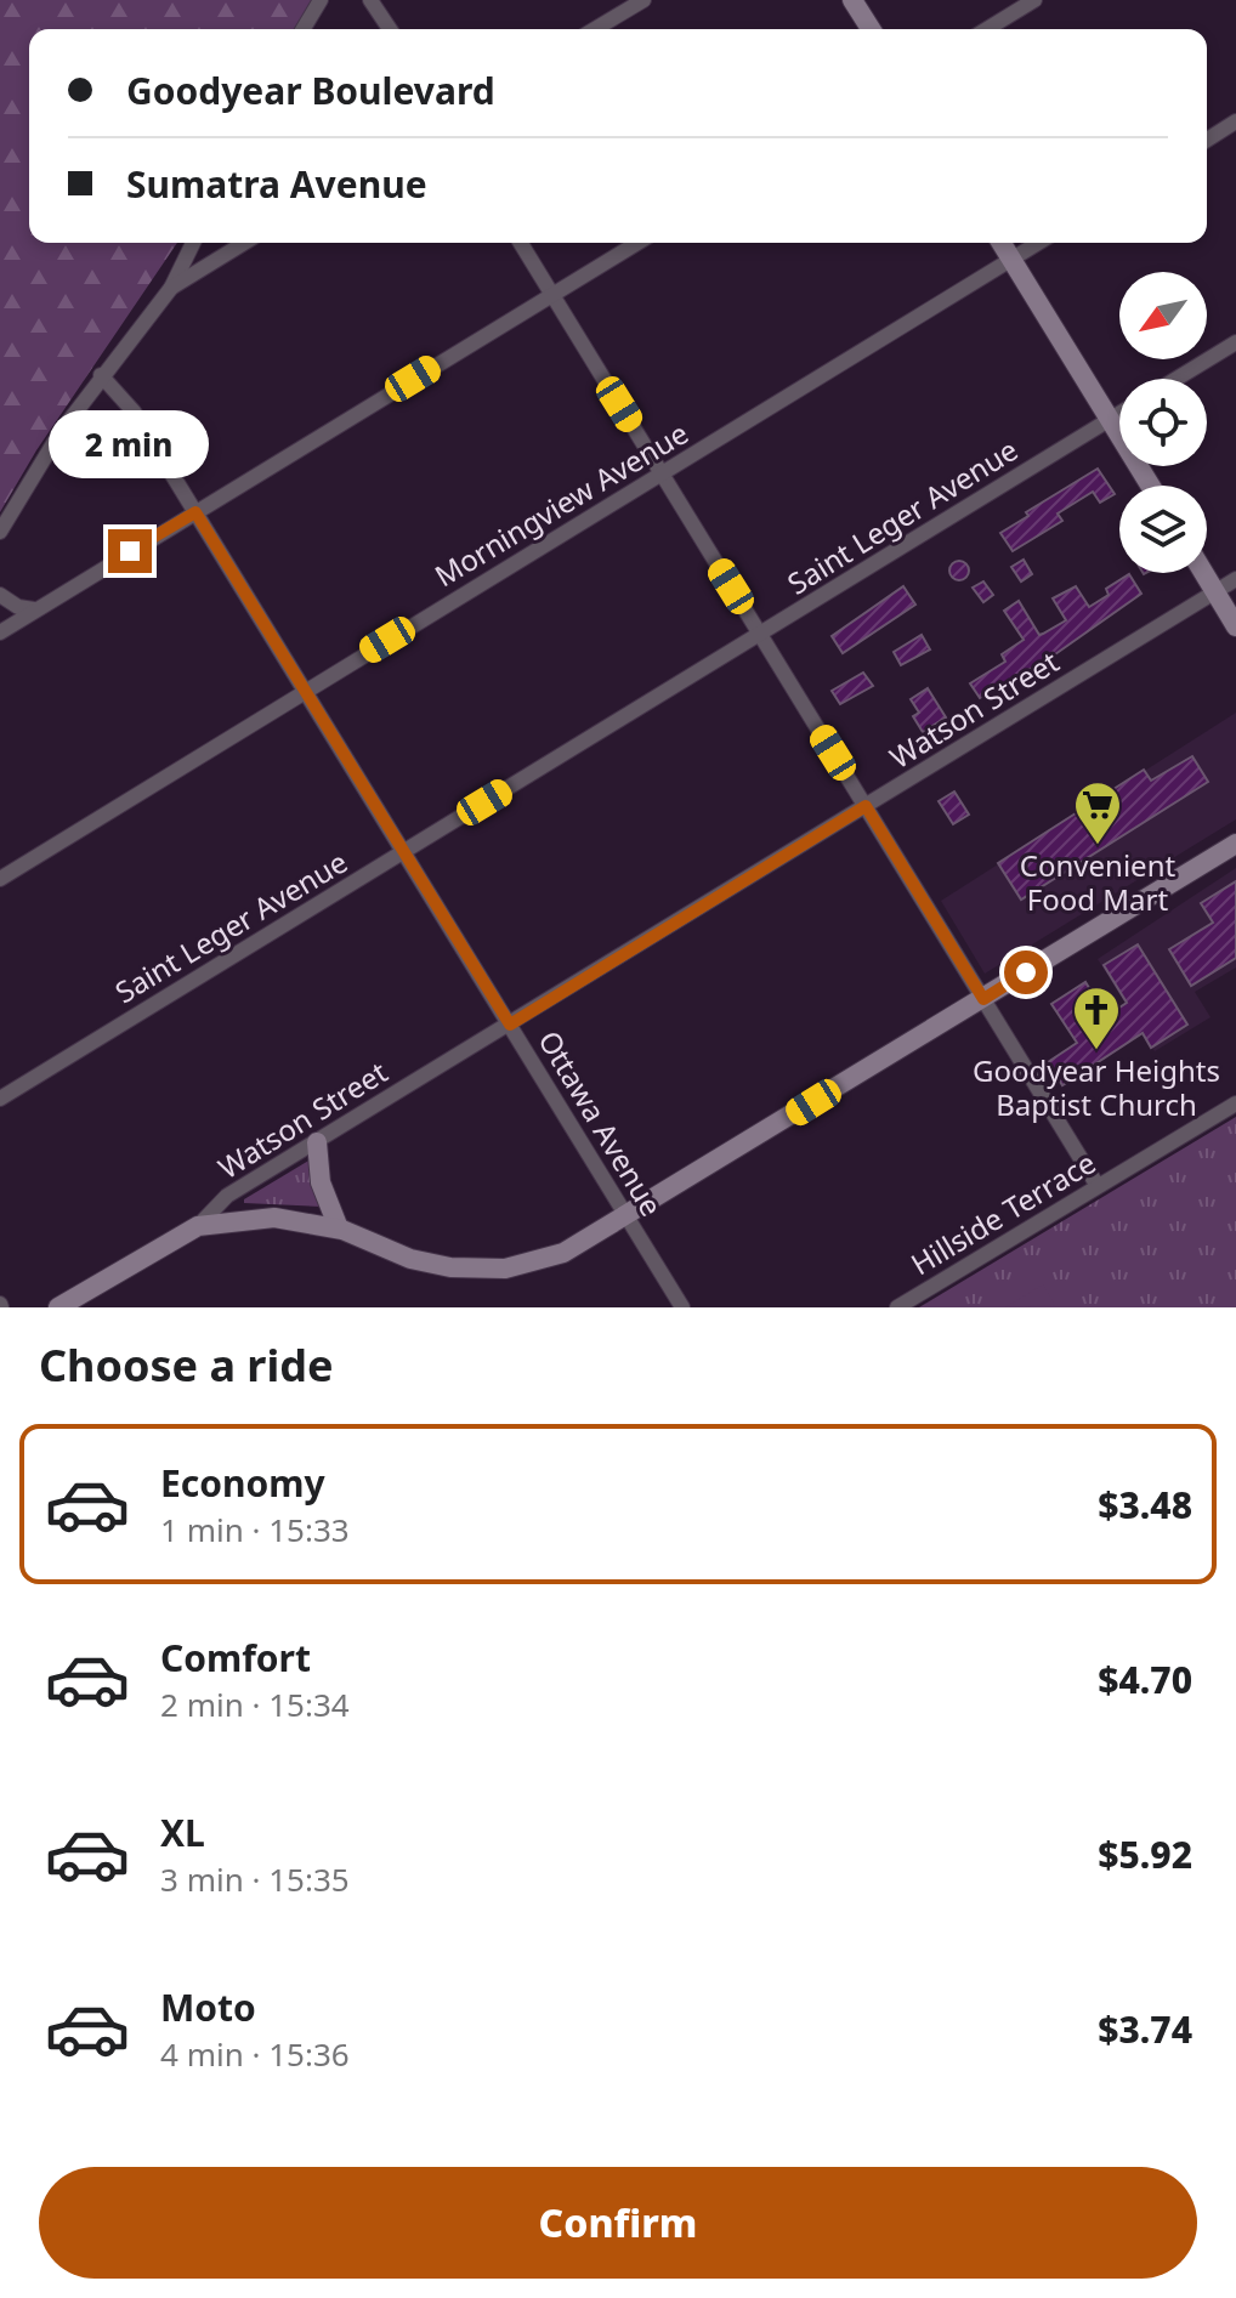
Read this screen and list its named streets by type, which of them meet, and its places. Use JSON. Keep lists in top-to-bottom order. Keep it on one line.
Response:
{"streets":{"street":["Morningview Avenue","Saint Leger Avenue","Watson Street","Ottawa Avenue","Hillside Terrace"]},"crossings":[["Morningview Avenue","Ottawa Avenue"],["Saint Leger Avenue","Ottawa Avenue"],["Watson Street","Ottawa Avenue"]],"places":{"supermarket":["Convenient Food Mart"],"church":["Goodyear Heights Baptist Church"]},"north":"bottom left","page":{"banner":["Goodyear Boulevard","Sumatra Avenue"],"bubble":"2 min","heading":"Choose a ride","list":[{"name":"Economy","note":"1 min · 15:33","value":"$3.48"},{"name":"Comfort","note":"2 min · 15:34","value":"$4.70"},{"name":"XL","note":"3 min · 15:35","value":"$5.92"},{"name":"Moto","note":"4 min · 15:36","value":"$3.74"}],"buttons":"Confirm"}}
